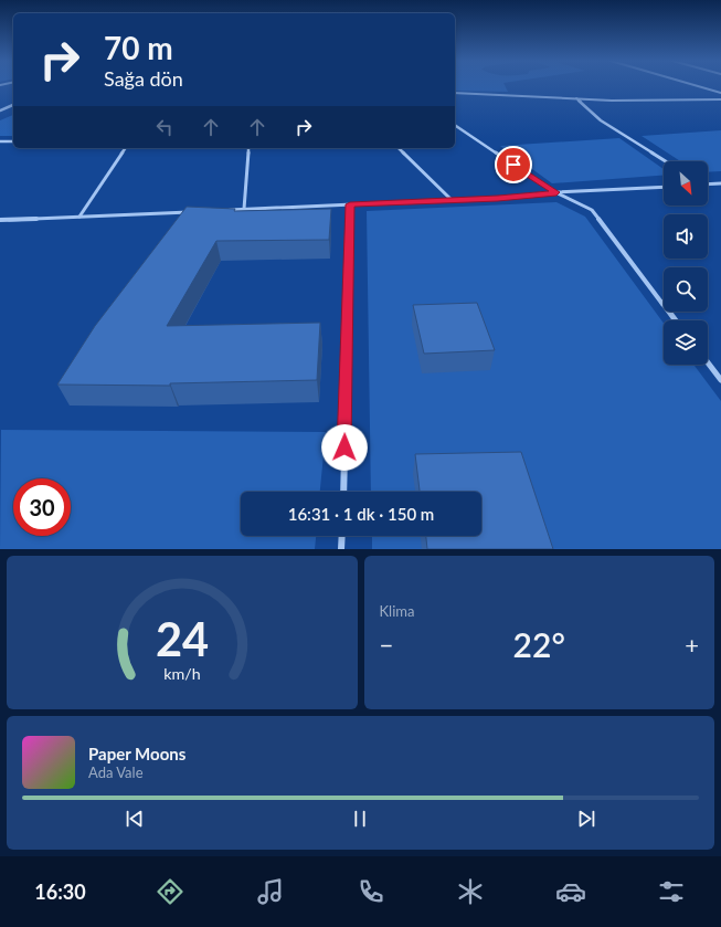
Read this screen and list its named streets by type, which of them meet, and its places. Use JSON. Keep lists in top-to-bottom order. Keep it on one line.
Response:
{"north":"bottom right","page":{"turn":["70 m","Sağa dön"],"limit":"30","trip":"16:31 · 1 dk · 150 m","tile":"Klima","heat":["−","22°","+"],"song":["Paper Moons","Ada Vale"],"tabs":"16:30","gauge":["24","km/h"]}}
